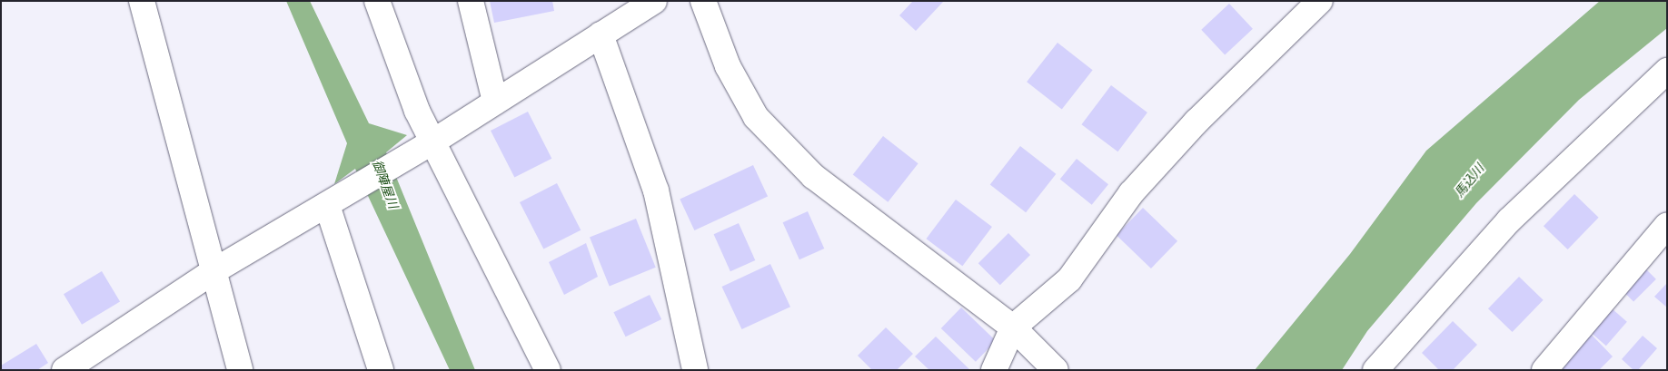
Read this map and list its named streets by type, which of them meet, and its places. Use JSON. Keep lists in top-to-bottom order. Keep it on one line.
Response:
{"water":["馬込川","御陣屋川"]}
